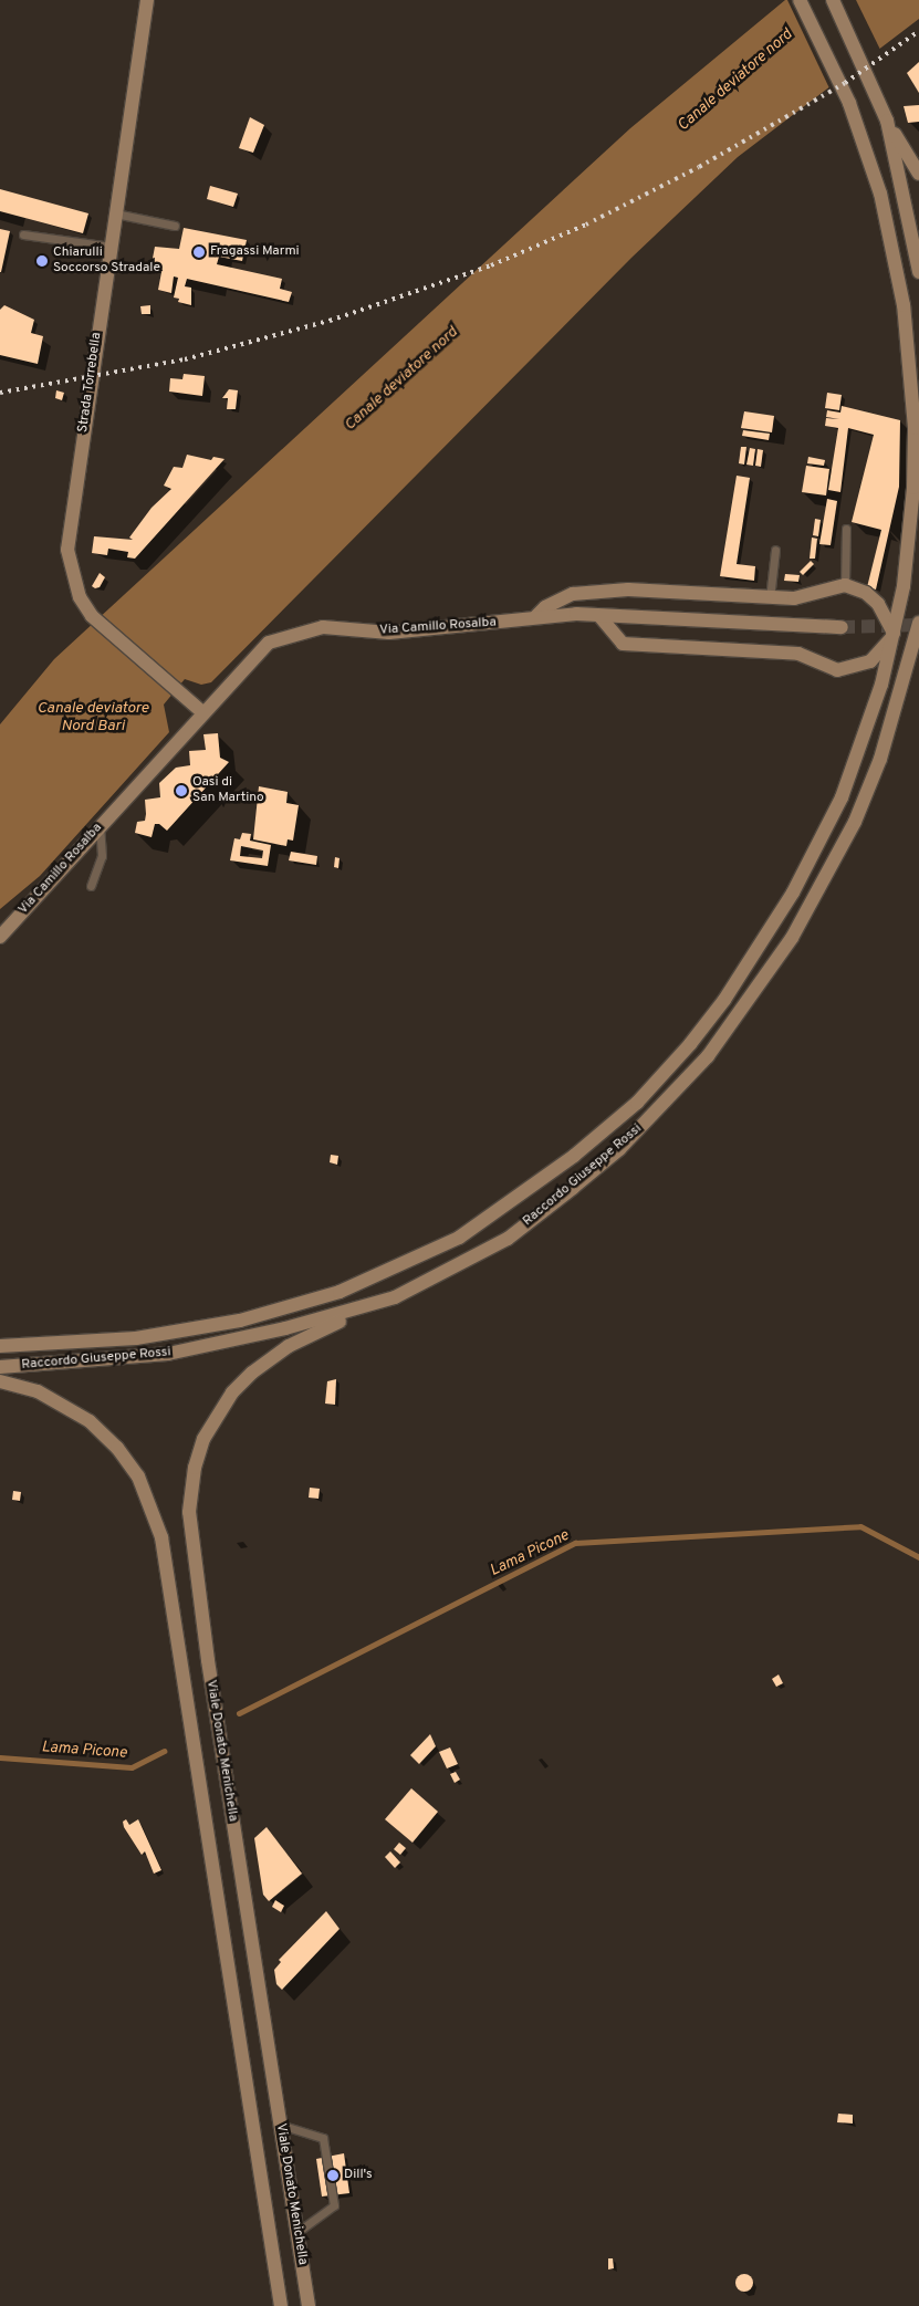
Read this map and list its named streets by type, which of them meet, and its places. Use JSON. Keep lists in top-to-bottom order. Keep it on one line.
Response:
{"streets":{"main road":["Strada Torrebella","Via Camillo Rosalba","Raccordo Giuseppe Rossi","Viale Donato Menichella"]},"crossings":[["Strada Torrebella","Via Camillo Rosalba"],["Raccordo Giuseppe Rossi","Viale Donato Menichella"]],"water":["Canale deviatore nord","Canale deviatore Nord Bari","Lama Picone"],"places":["Fragassi Marmi","Chiarulli Soccorso Stradale","Oasi di San Martino","Dill's"]}
